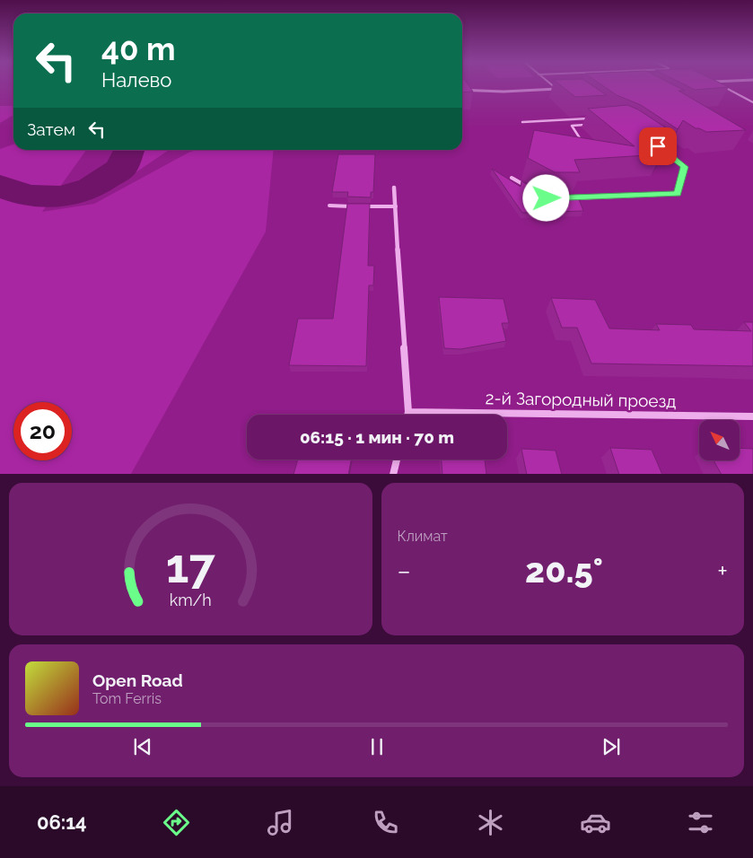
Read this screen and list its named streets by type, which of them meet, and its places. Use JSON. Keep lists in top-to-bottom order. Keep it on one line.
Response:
{"streets":{"street":["2-й Загородный проезд"]},"north":"top left","page":{"turn":["40 m","Налево"],"then":"Затем","limit":"20","trip":"06:15 · 1 мин · 70 m","tile":"Климат","heat":["−","20.5°","+"],"song":["Open Road","Tom Ferris"],"tabs":"06:14","gauge":["17","km/h"]}}
